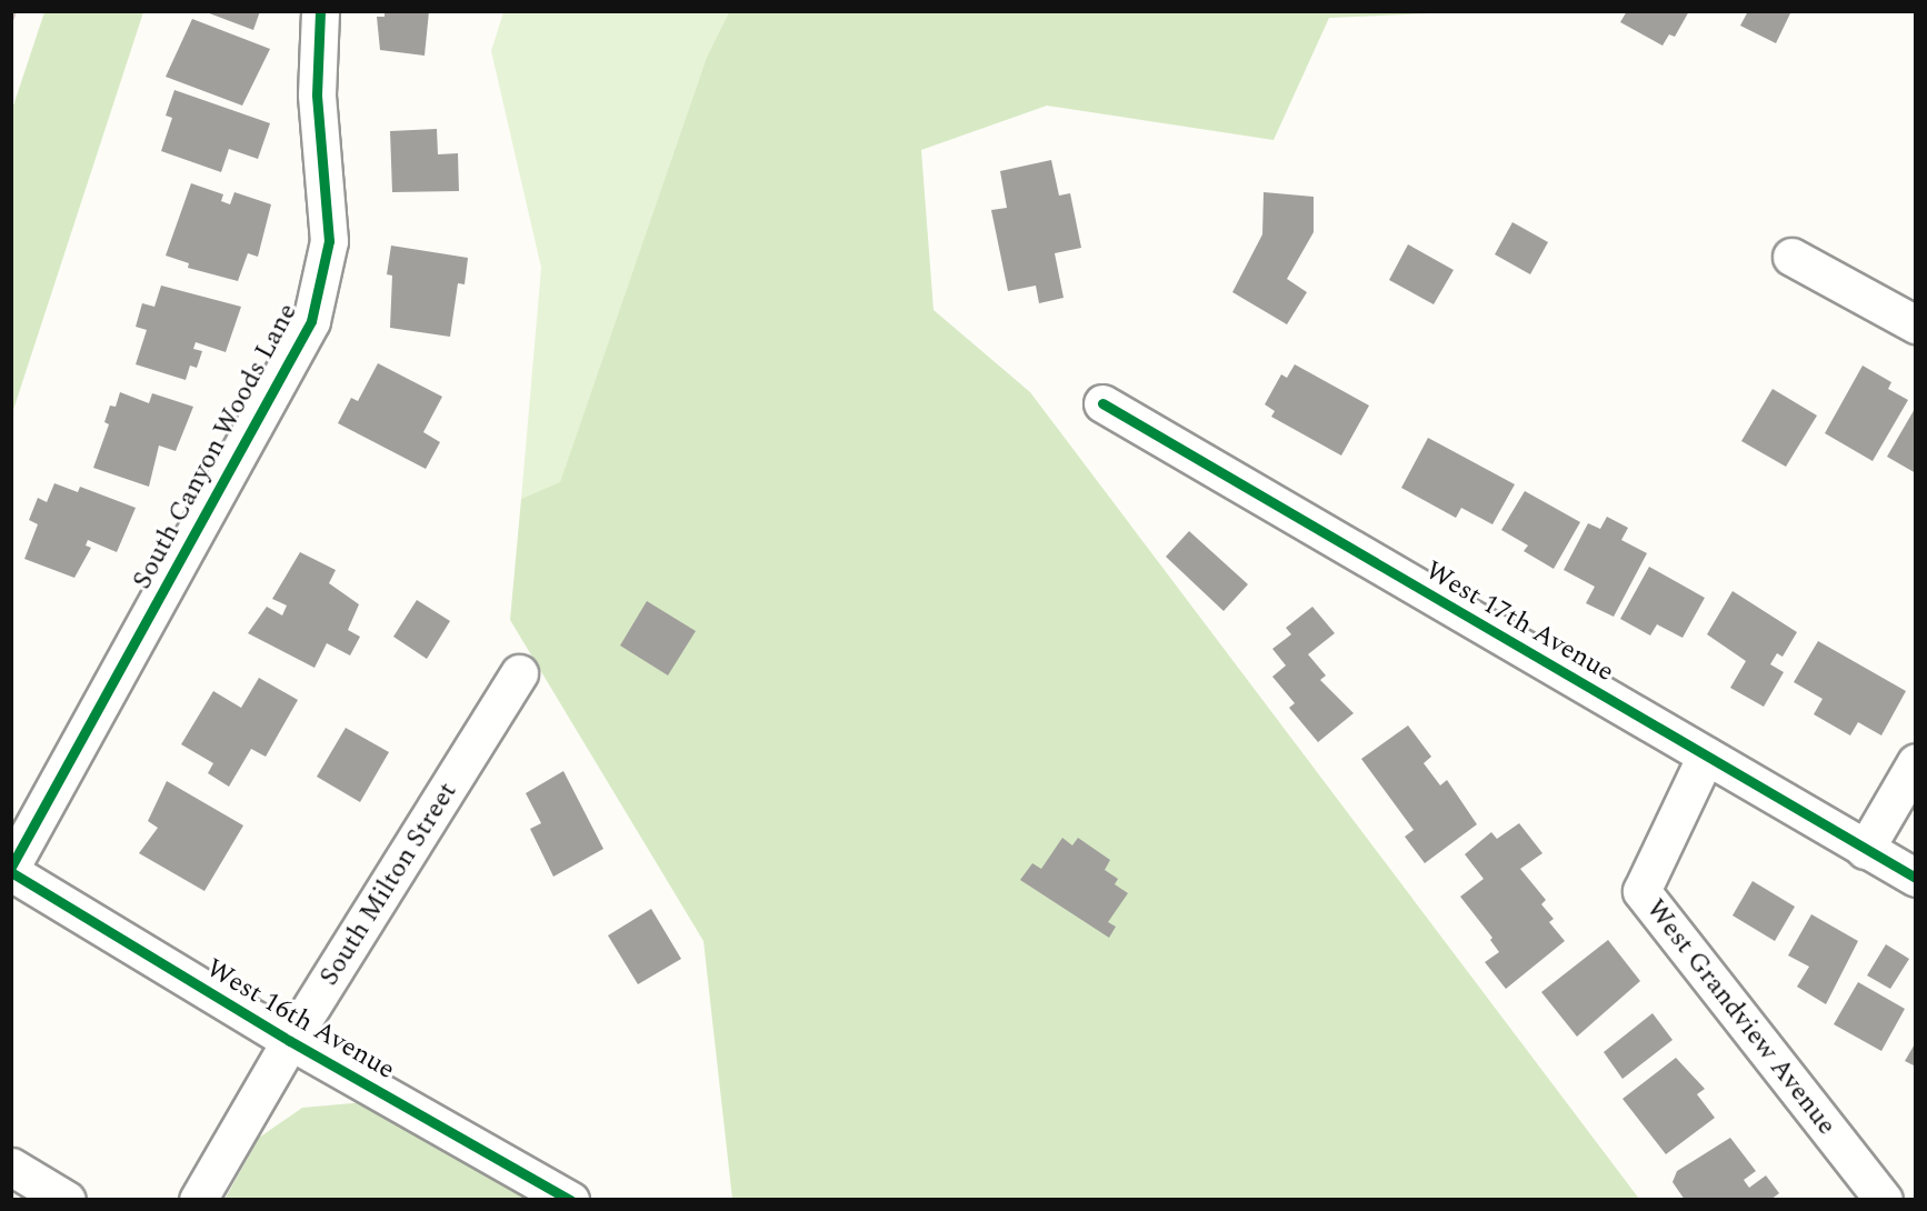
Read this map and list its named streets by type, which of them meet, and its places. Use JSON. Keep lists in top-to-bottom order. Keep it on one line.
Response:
{"streets":{"street":["South Canyon Woods Lane","West 17th Avenue","South Milton Street","West Grandview Avenue","West 16th Avenue"]},"crossings":[["West 17th Avenue","West Grandview Avenue"],["South Milton Street","West 16th Avenue"]]}
